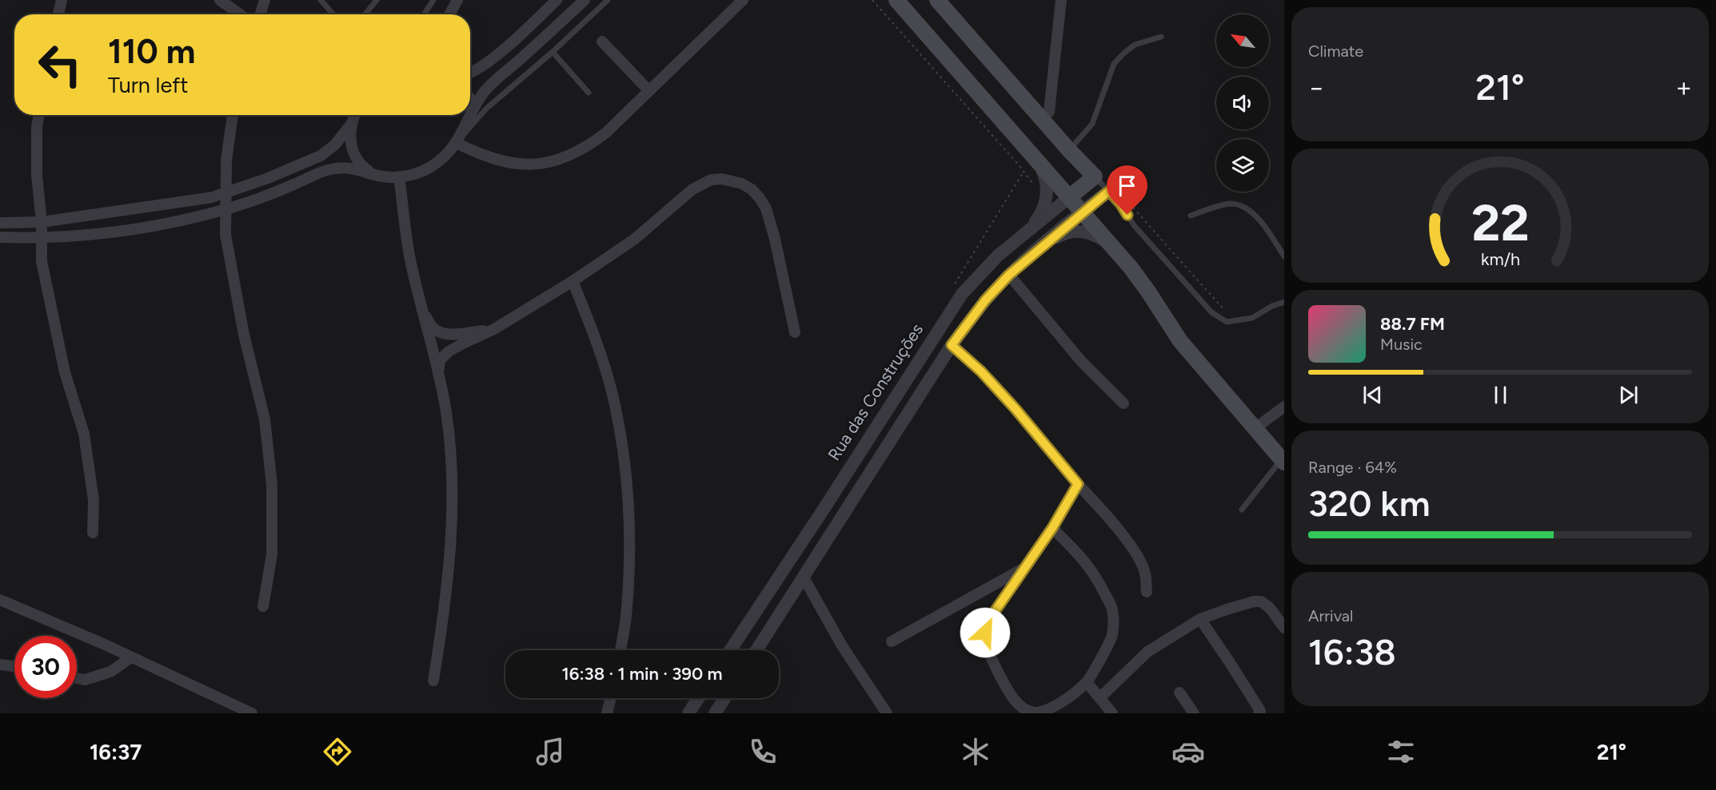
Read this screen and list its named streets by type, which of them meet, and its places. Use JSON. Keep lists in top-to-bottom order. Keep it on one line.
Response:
{"streets":{"main road":["Rua das Construções"]},"north":"top left","page":{"tile":["Climate",["Range · 64%","320 km"],["Arrival","16:38"]],"turn":["110 m","Turn left"],"heat":["−","21°","+"],"song":["88.7 FM","Music"],"limit":"30","trip":"16:38 · 1 min · 390 m","tabs":["16:37","21°"],"gauge":["22","km/h"]}}
